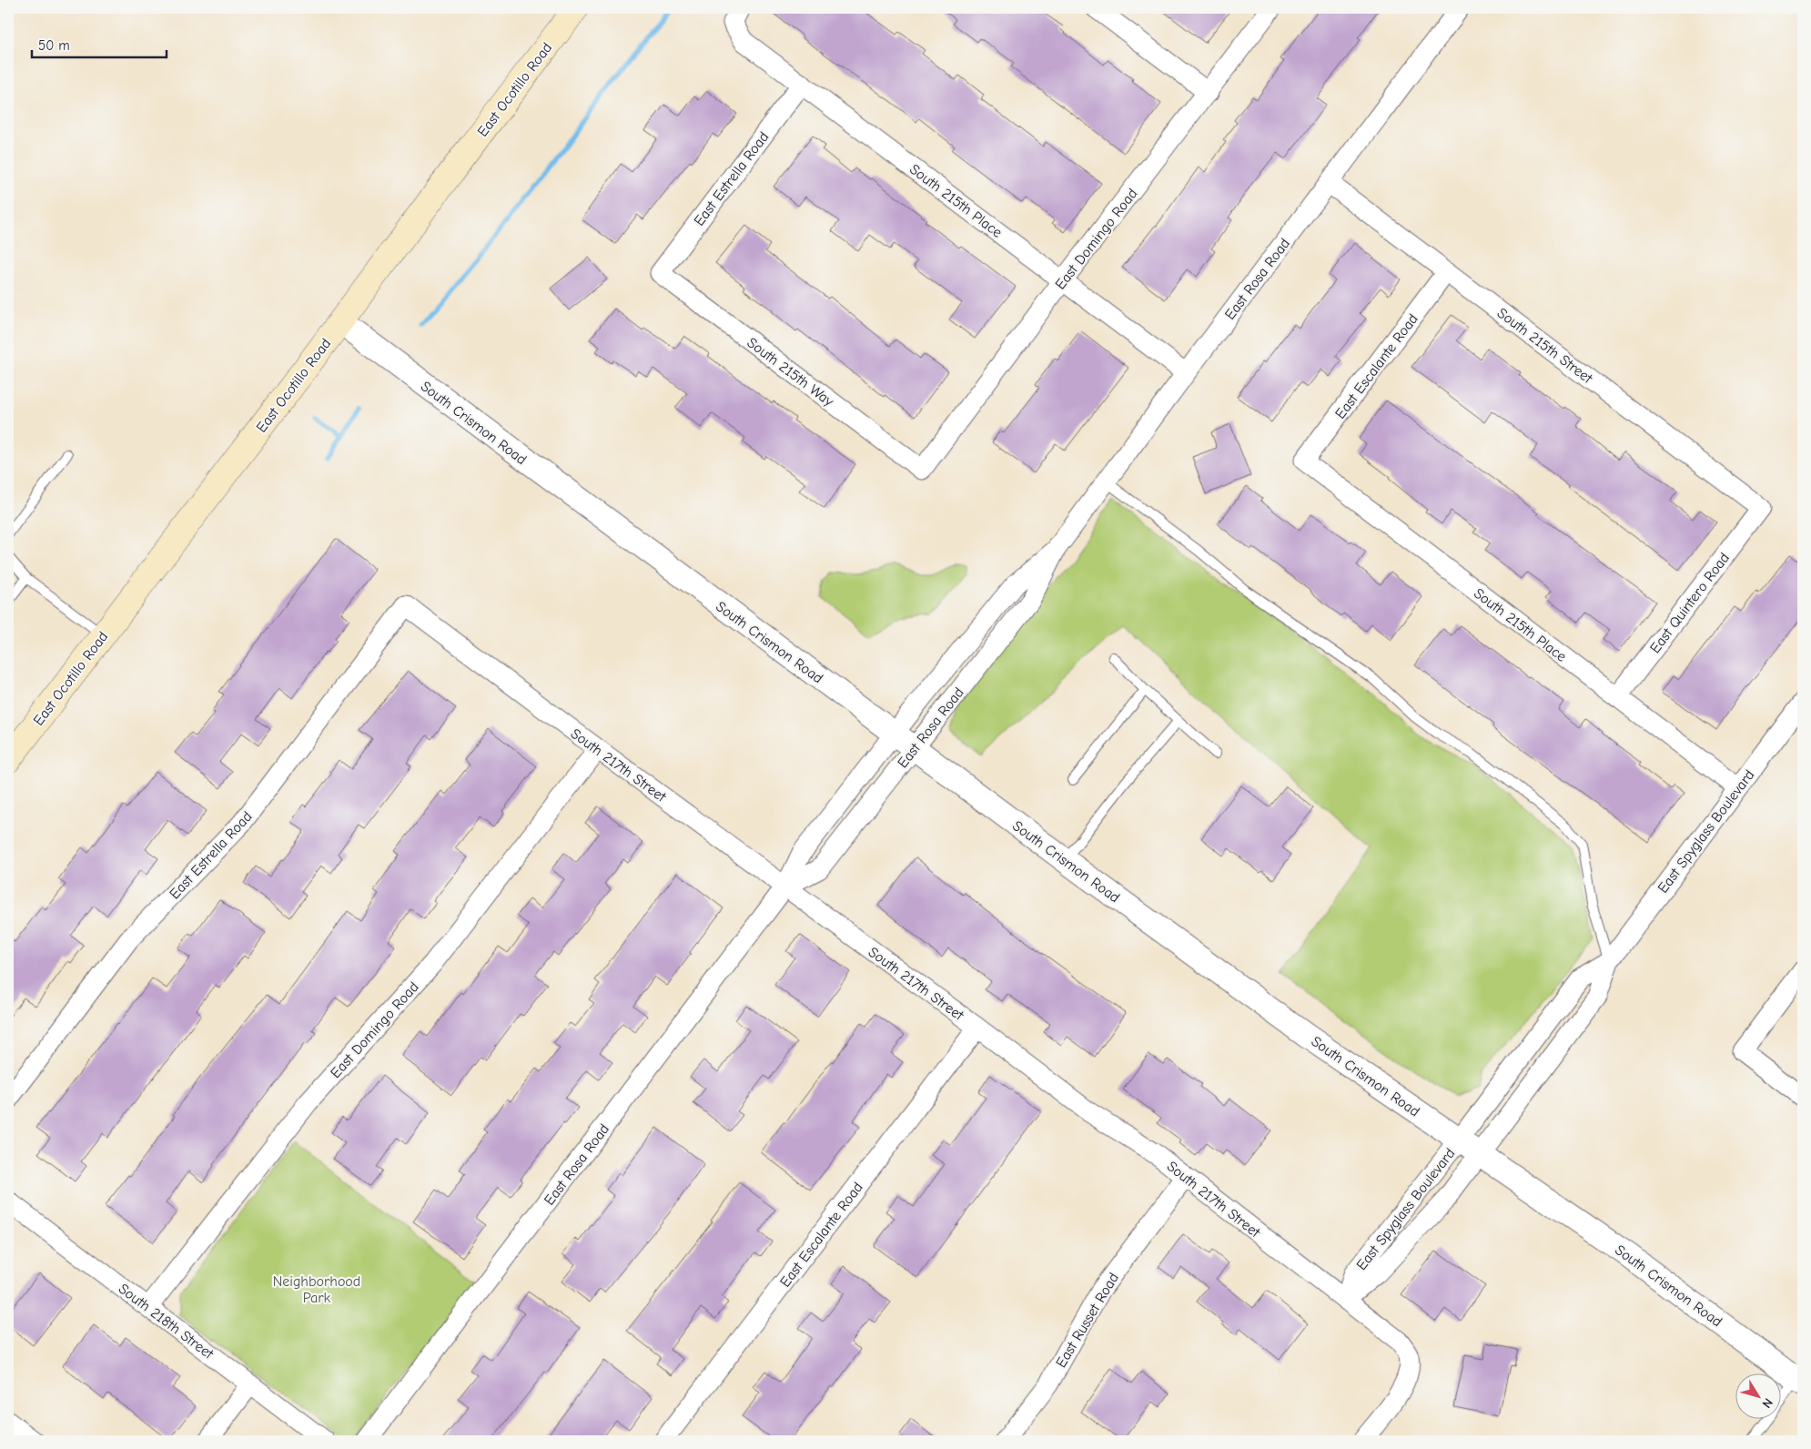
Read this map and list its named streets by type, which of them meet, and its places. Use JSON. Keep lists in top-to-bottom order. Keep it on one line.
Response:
{"streets":{"main road":["East Ocotillo Road"],"street":["East Estrella Road","South 215th Place","East Domingo Road","East Rosa Road","South 215th Street","East Escalante Road","South 215th Way","South Crismon Road","East Quintero Road","South 217th Street","East Spyglass Boulevard","East Russet Road","South 218th Street"]},"crossings":[["East Ocotillo Road","South Crismon Road"],["East Estrella Road","South 215th Place"],["East Estrella Road","South 215th Way"],["East Estrella Road","South 217th Street"],["South 215th Place","East Domingo Road"],["South 215th Place","East Rosa Road"],["South 215th Place","East Escalante Road"],["South 215th Place","East Quintero Road"],["South 215th Place","East Spyglass Boulevard"],["East Domingo Road","South 215th Way"],["East Domingo Road","South 217th Street"],["East Domingo Road","South 218th Street"],["East Rosa Road","South 215th Street"],["East Rosa Road","South Crismon Road"],["East Rosa Road","South 217th Street"],["South 215th Street","East Escalante Road"],["South 215th Street","East Quintero Road"],["East Escalante Road","South 217th Street"],["South Crismon Road","East Spyglass Boulevard"],["South 217th Street","East Spyglass Boulevard"],["South 217th Street","East Russet Road"]],"parks":["Neighborhood Park"],"scale_bar":"50 m","north":"bottom right"}
